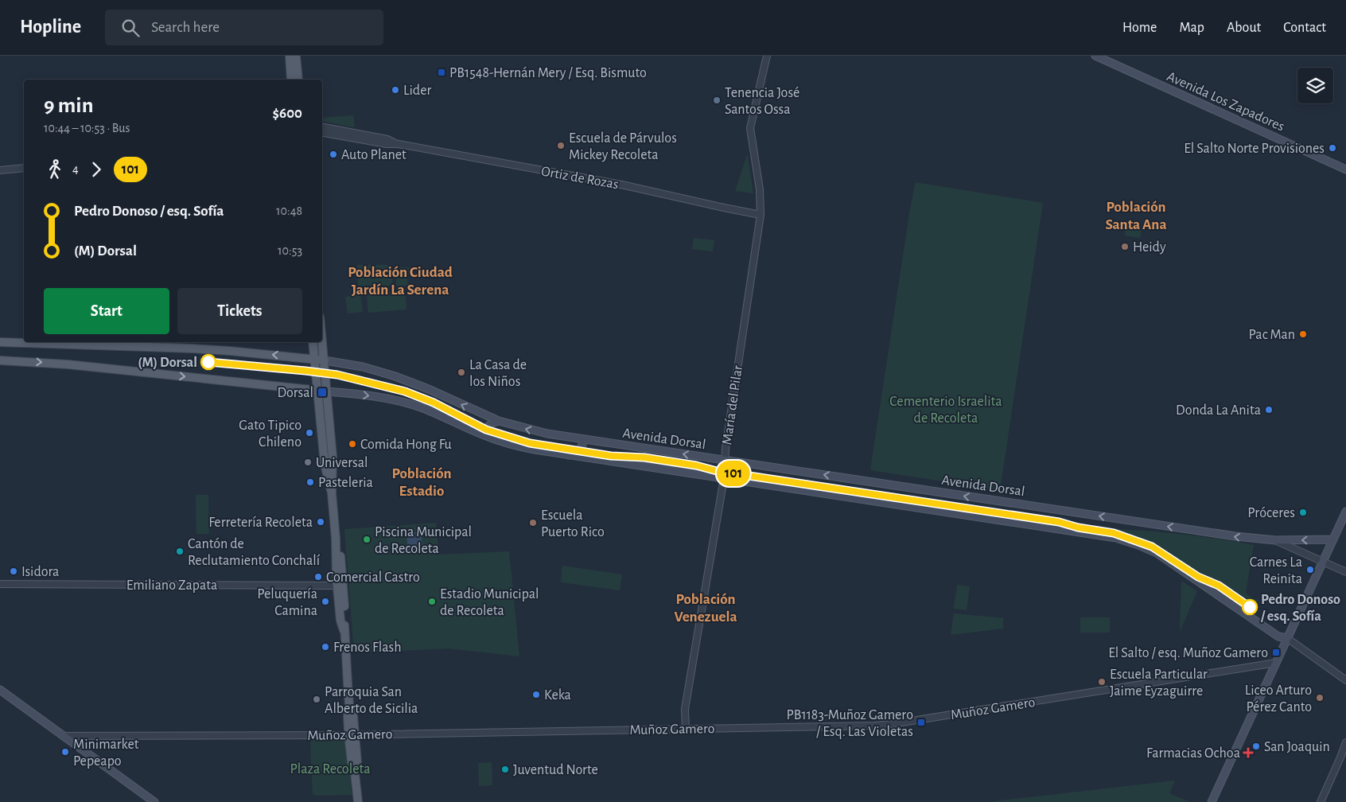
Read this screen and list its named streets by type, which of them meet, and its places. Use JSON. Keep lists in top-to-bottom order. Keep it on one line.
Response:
{"streets":{"main road":["Avenida Los Zapadores","Avenida Dorsal"],"street":["Ortiz de Rozas","María del Pilar","Emiliano Zapata","Muñoz Gamero"]},"crossings":[["Ortiz de Rozas","María del Pilar"],["María del Pilar","Avenida Dorsal"],["María del Pilar","Muñoz Gamero"]],"districts":["Población Santa Ana","Población Ciudad Jardín La Serena","Población Estadio","Población Venezuela"],"parks":["Cementerio Israelita de Recoleta","Plaza Recoleta"],"places":{"transit":["PB1548-Hernán Mery / Esq. Bismuto","Dorsal","El Salto / esq. Muñoz Gamero","PB1183-Muñoz Gamero / Esq. Las Violetas"],"other":["Lider","Tenencia José Santos Ossa","Escuela de Párvulos Mickey Recoleta","El Salto Norte Provisiones","Auto Planet","Heidy","Pac Man","(M) Dorsal","La Casa de los Niños","Donda La Anita","Gato Tipico Chileno","Comida Hong Fu","Universal","Pasteleria","Próceres","Ferretería Recoleta","Escuela Puerto Rico","Piscina Municipal de Recoleta","Cantón de Reclutamiento Conchalí","Carnes La Reinita","Isidora","Comercial Castro","Peluquería Camina","Estadio Municipal de Recoleta","Pedro Donoso / esq. Sofía","Frenos Flash","Escuela Particular Jaime Eyzaguirre","Keka","Liceo Arturo Pérez Canto","Parroquia San Alberto de Sicilia","San Joaquin","Minimarket Pepeapo","Juventud Norte"],"health":["Farmacias Ochoa"]},"lines":["bus line 101"],"page":{"header":"Hopline","search":"Search here","nav":["Home","Map","About","Contact"],"on_map":"101","heading":["9 min","10:44 – 10:53 · Bus","$600"],"legs":["4","101"],"list":[{"name":"Pedro Donoso / esq. Sofía","value":"10:48"},{"name":"(M) Dorsal","value":"10:53"}],"buttons":["Start","Tickets"]}}
